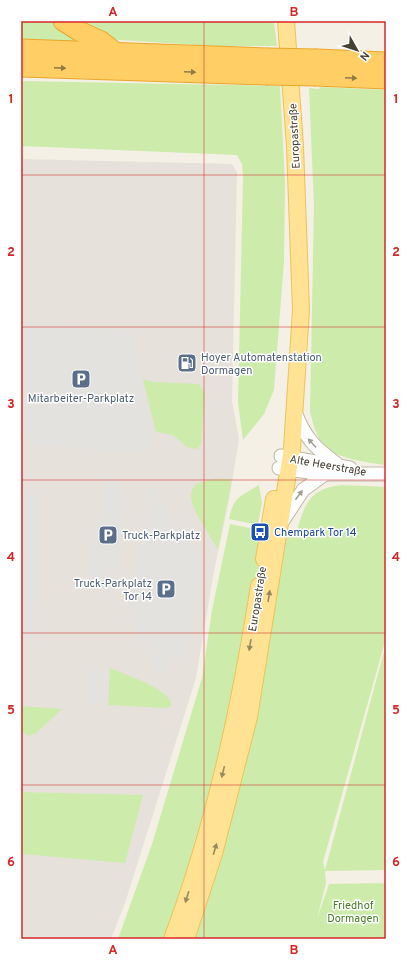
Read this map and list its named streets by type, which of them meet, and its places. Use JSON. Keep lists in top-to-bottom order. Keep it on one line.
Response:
{"streets":{"main road":["Europastraße"],"street":["Alte Heerstraße"]},"crossings":[["Europastraße","Alte Heerstraße"]],"parks":["Friedhof Dormagen"],"places":{"fuel station":["Hoyer Automatenstation Dormagen"],"parking":["Mitarbeiter-Parkplatz","Truck-Parkplatz","Truck-Parkplatz Tor 14"],"bus stop":["Chempark Tor 14"]},"north":"bottom right","grid":{"columns":["A","B"],"rows":["1","2","3","4","5","6"]}}
